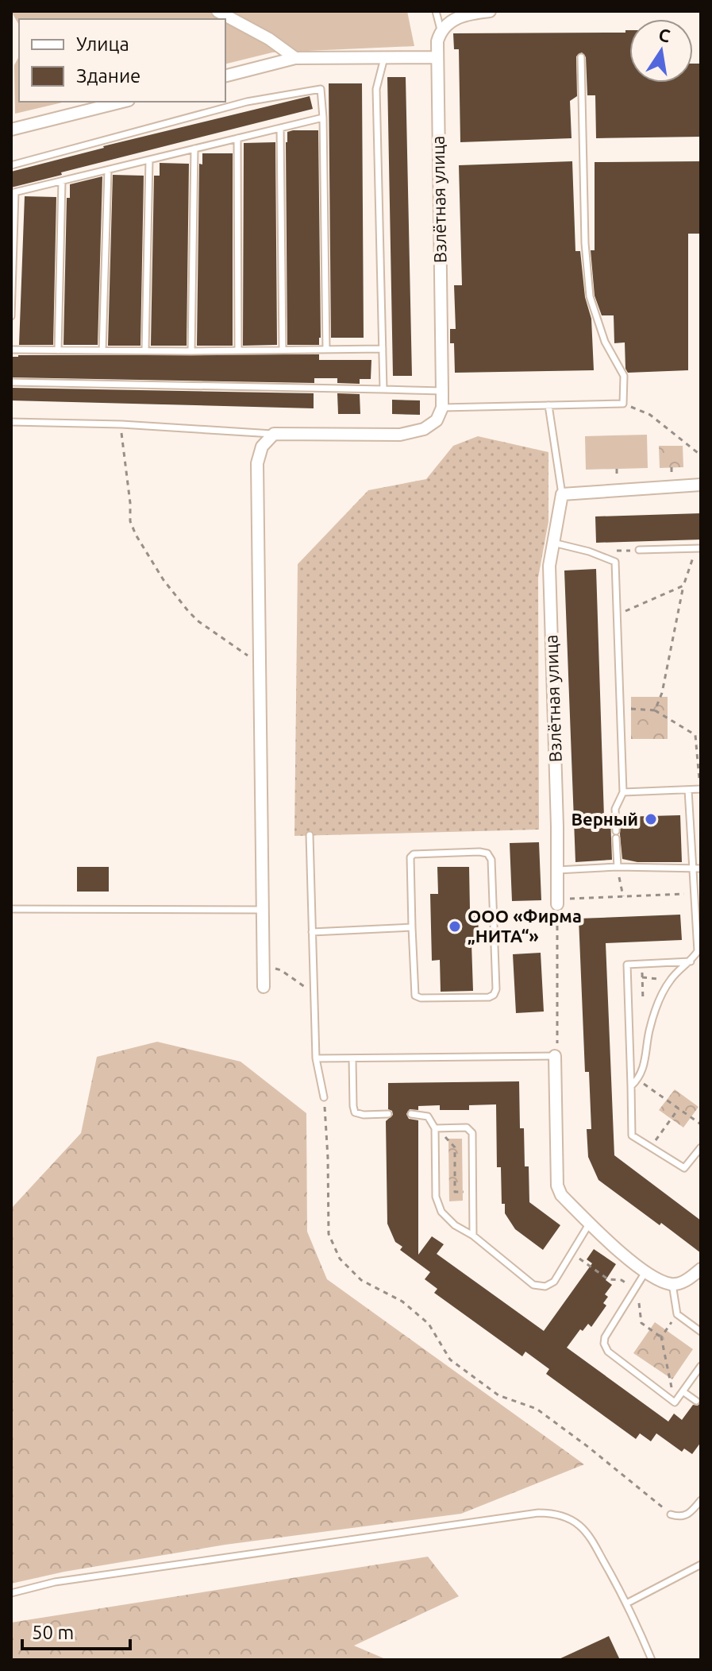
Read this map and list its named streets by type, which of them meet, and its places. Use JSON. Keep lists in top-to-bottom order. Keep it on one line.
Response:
{"streets":{"street":["Взлётная улица"]},"places":["Верный","ООО «Фирма „НИТА“»"],"legend":["Улица","Здание"],"scale_bar":"50 m","north":"top"}
